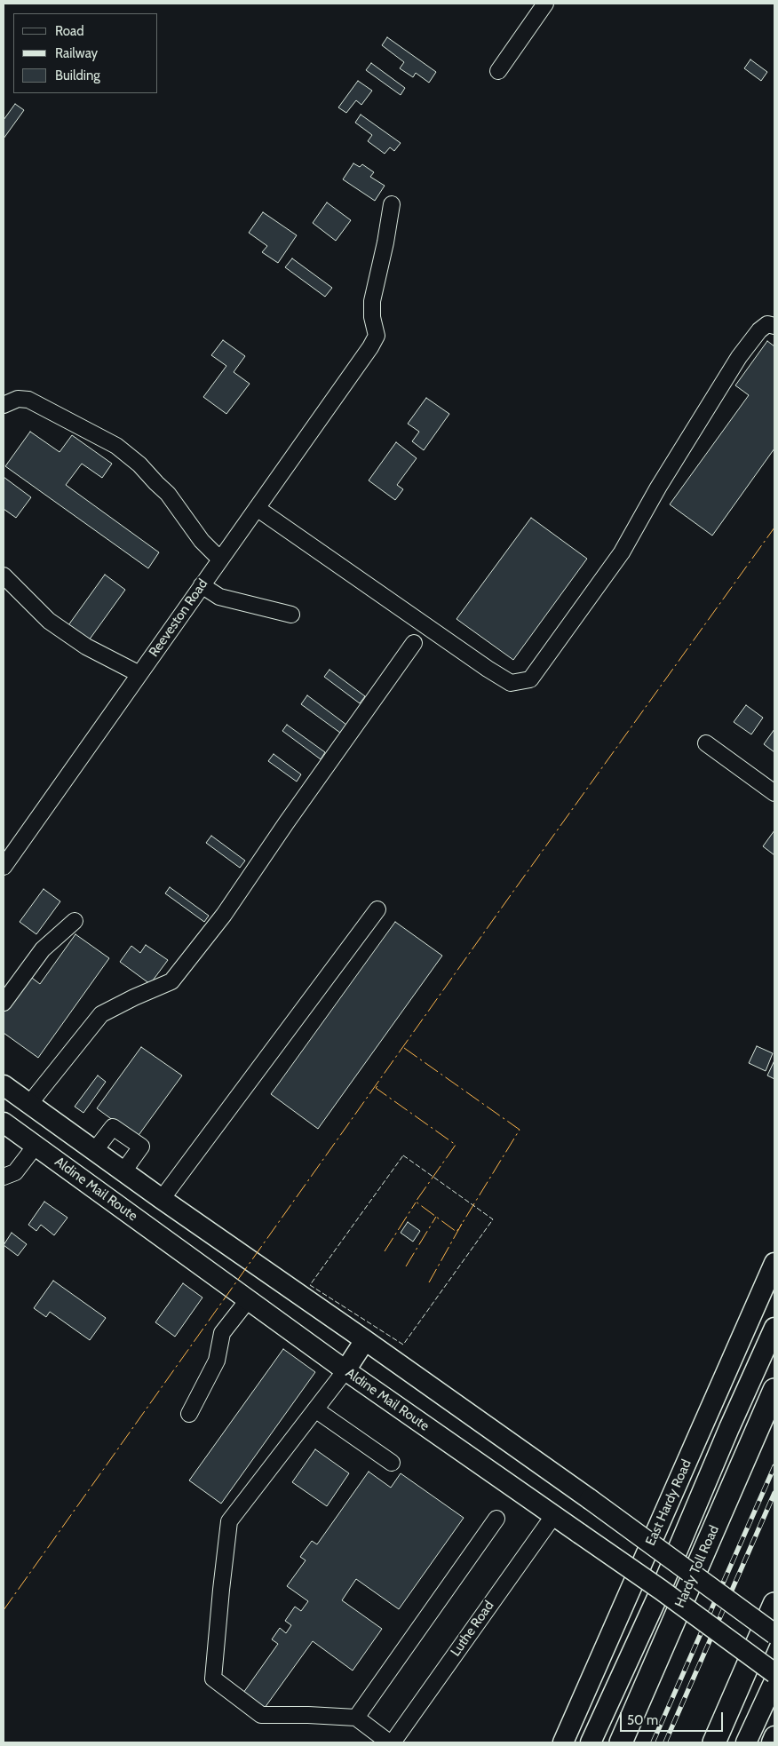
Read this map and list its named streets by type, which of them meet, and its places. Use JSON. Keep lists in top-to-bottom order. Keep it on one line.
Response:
{"streets":{"highway":["Hardy Toll Road"],"main road":["Aldine Mail Route","East Hardy Road"],"street":["Reeveston Road","Luthe Road"]},"crossings":[["Aldine Mail Route","Luthe Road"]],"legend":["Road","Railway","Building"],"scale_bar":"50 m"}
